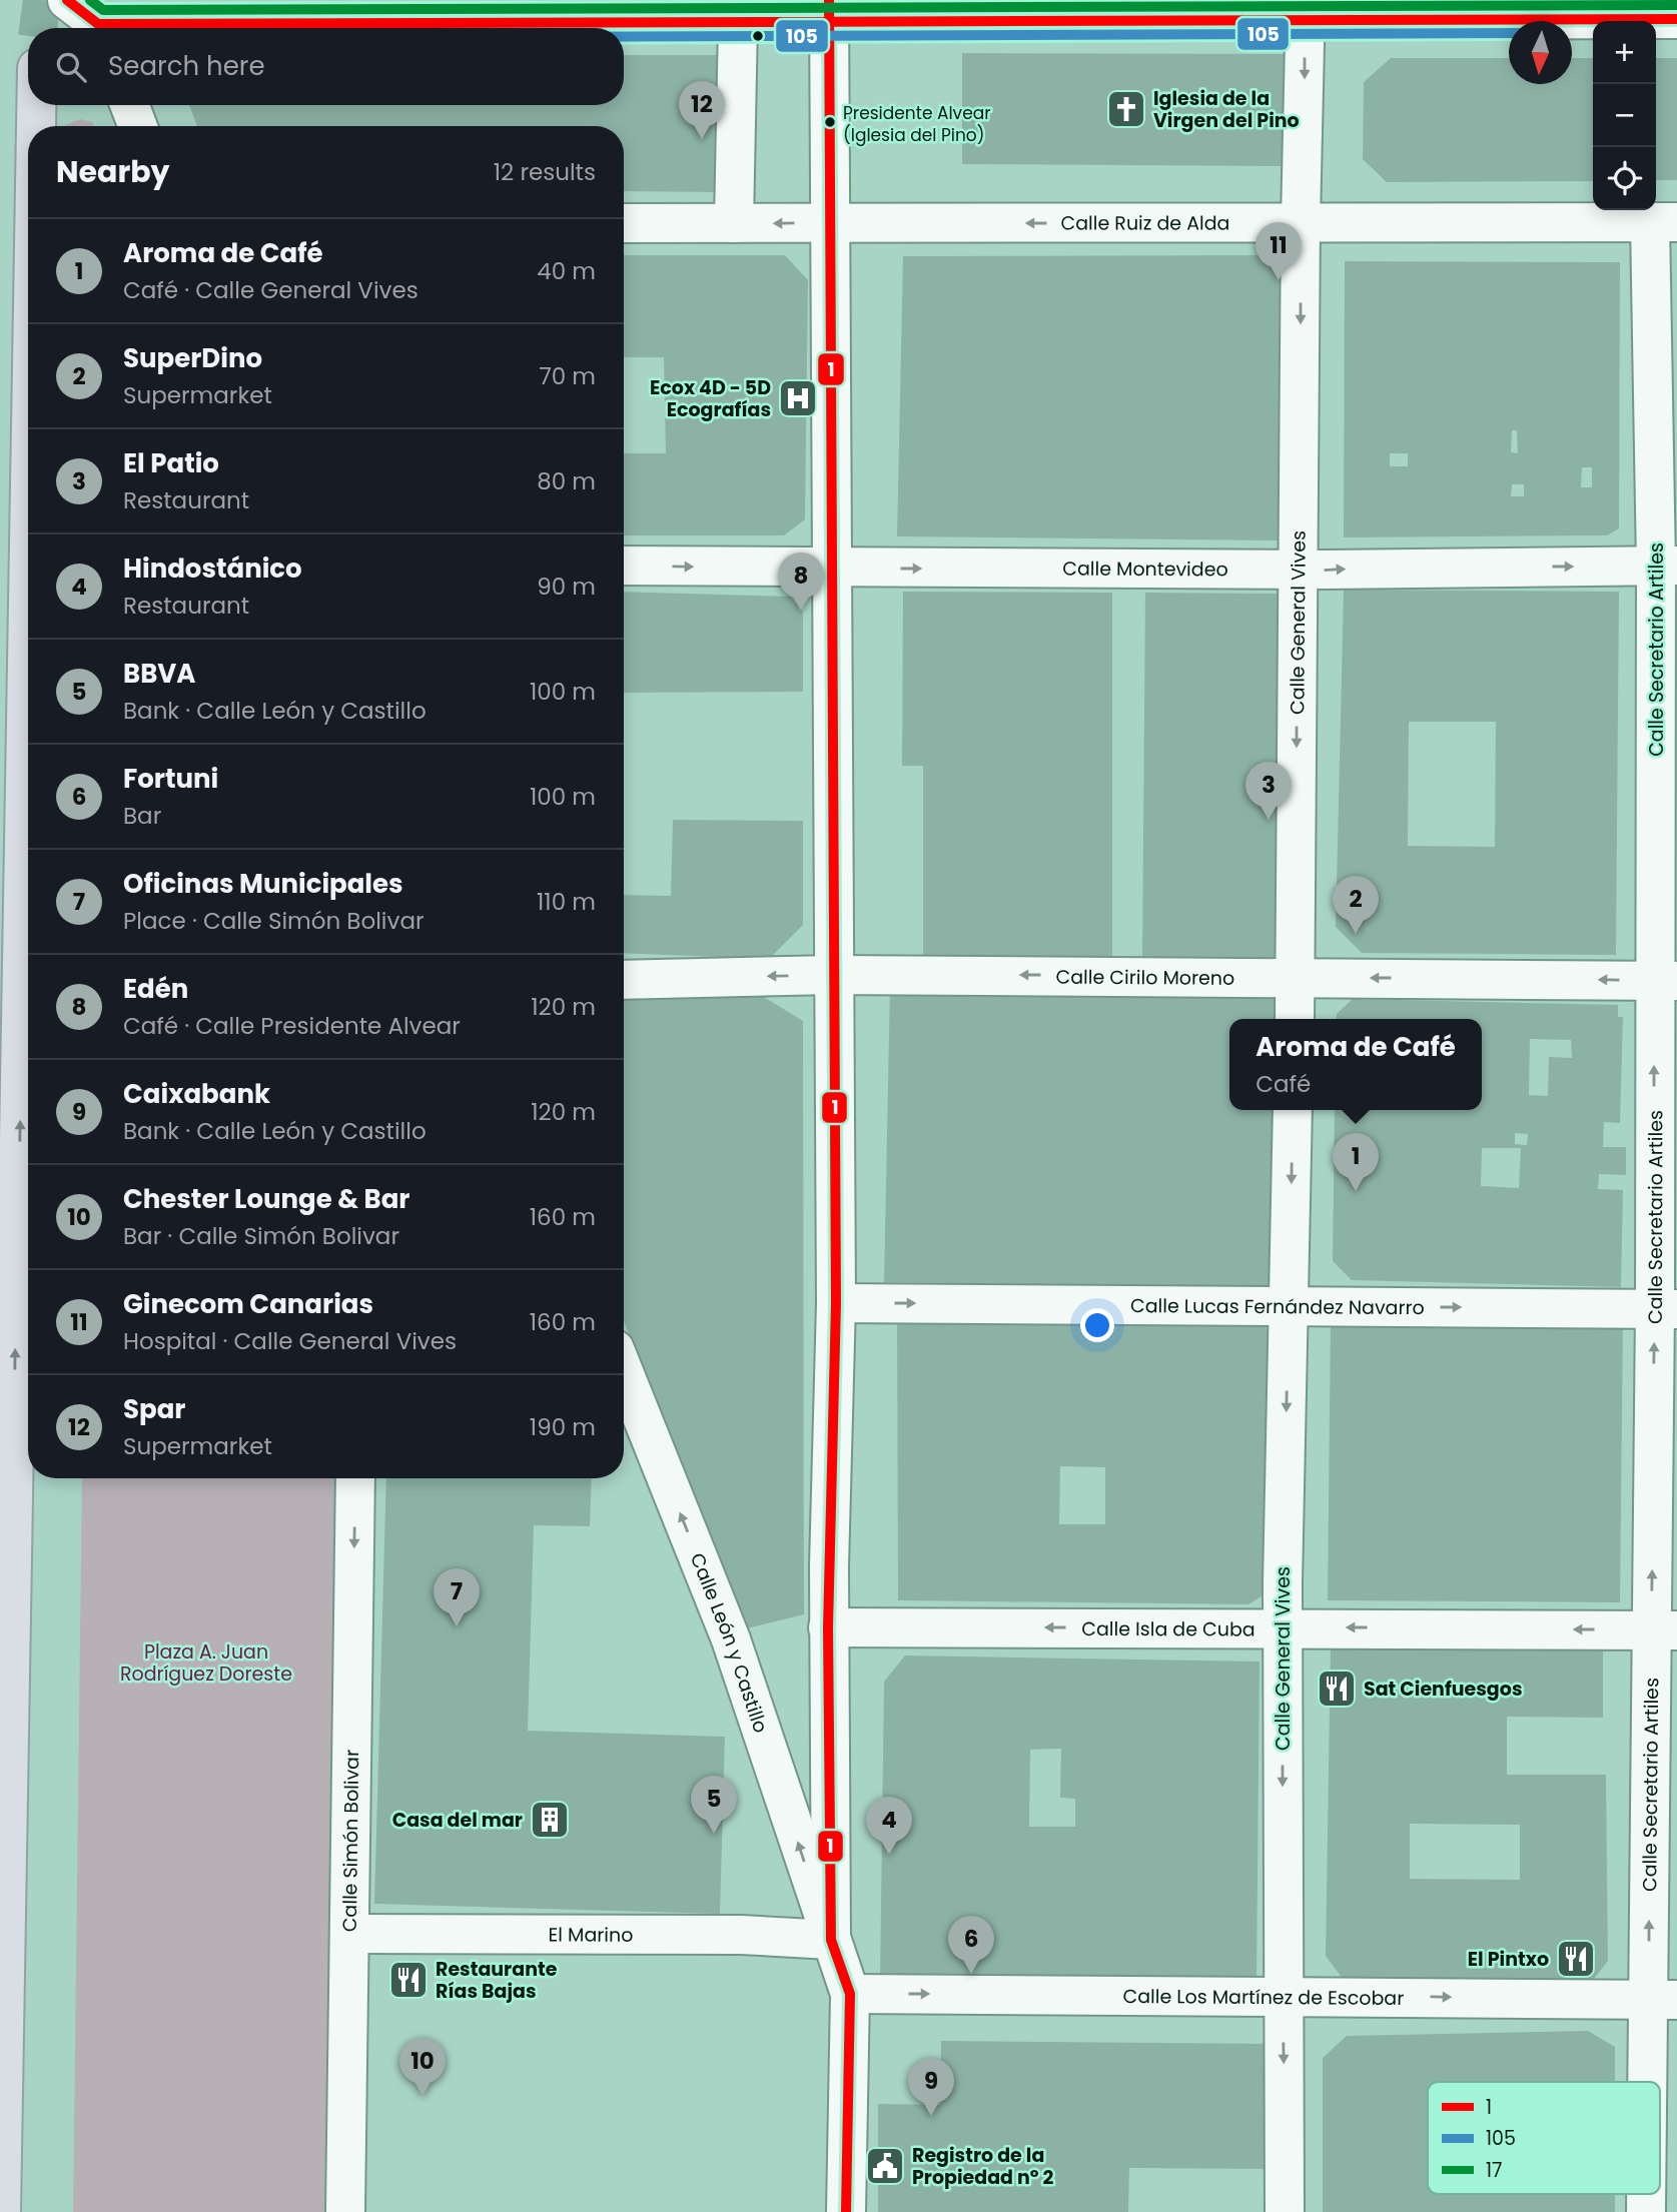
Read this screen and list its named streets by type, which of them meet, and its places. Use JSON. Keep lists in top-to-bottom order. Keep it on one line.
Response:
{"streets":{"street":["Calle Ruiz de Alda","Calle Montevideo","Calle General Vives","Calle Secretario Artiles","Calle Cirilo Moreno","Calle Lucas Fernández Navarro","Calle Isla de Cuba","Calle León y Castillo","Calle Simón Bolivar","El Marino","Calle Los Martínez de Escobar"]},"crossings":[["Calle Ruiz de Alda","Calle General Vives"],["Calle Ruiz de Alda","Calle Secretario Artiles"],["Calle Ruiz de Alda","Calle León y Castillo"],["Calle Montevideo","Calle General Vives"],["Calle Montevideo","Calle Secretario Artiles"],["Calle Montevideo","Calle León y Castillo"],["Calle General Vives","Calle Cirilo Moreno"],["Calle General Vives","Calle Lucas Fernández Navarro"],["Calle General Vives","Calle Isla de Cuba"],["Calle General Vives","Calle Los Martínez de Escobar"],["Calle Secretario Artiles","Calle Cirilo Moreno"],["Calle Secretario Artiles","Calle Lucas Fernández Navarro"],["Calle Secretario Artiles","Calle Isla de Cuba"],["Calle Secretario Artiles","Calle Los Martínez de Escobar"],["Calle Cirilo Moreno","Calle León y Castillo"],["Calle Lucas Fernández Navarro","Calle León y Castillo"],["Calle Isla de Cuba","Calle León y Castillo"],["Calle León y Castillo","El Marino"],["Calle León y Castillo","Calle Los Martínez de Escobar"],["Calle Simón Bolivar","El Marino"]],"one_way":["Calle Montevideo","Calle General Vives","Calle Secretario Artiles","Calle Cirilo Moreno","Calle Lucas Fernández Navarro","Calle Isla de Cuba","Calle Simón Bolivar","Calle Los Martínez de Escobar"],"parks":["Plaza A. Juan Rodríguez Doreste"],"places":{"church":["Iglesia de la Virgen del Pino"],"other":["Presidente Alvear (Iglesia del Pino)"],"hospital":["Ecox 4D - 5D Ecografías"],"restaurant":["Sat Cienfuesgos","El Pintxo","Restaurante Rías Bajas"],"building":["Casa del mar"],"public building":["Registro de la Propiedad nº 2"]},"lines":["transit line 1","transit line 17","transit line 105"],"legend":["1","105","17"],"north":"bottom","page":{"map_buttons":["+","−"],"search":"Search here","pins":["12","11","8","3","2","1","7","5","4","6","10","9"],"heading":["Nearby","12 results"],"list":[{"mark":"1","name":"Aroma de Café","note":"Café · Calle General Vives","value":"40 m"},{"mark":"2","name":"SuperDino","note":"Supermarket","value":"70 m"},{"mark":"3","name":"El Patio","note":"Restaurant","value":"80 m"},{"mark":"4","name":"Hindostánico","note":"Restaurant","value":"90 m"},{"mark":"5","name":"BBVA","note":"Bank · Calle León y Castillo","value":"100 m"},{"mark":"6","name":"Fortuni","note":"Bar","value":"100 m"},{"mark":"7","name":"Oficinas Municipales","note":"Place · Calle Simón Bolivar","value":"110 m"},{"mark":"8","name":"Edén","note":"Café · Calle Presidente Alvear","value":"120 m"},{"mark":"9","name":"Caixabank","note":"Bank · Calle León y Castillo","value":"120 m"},{"mark":"10","name":"Chester Lounge & Bar","note":"Bar · Calle Simón Bolivar","value":"160 m"},{"mark":"11","name":"Ginecom Canarias","note":"Hospital · Calle General Vives","value":"160 m"},{"mark":"12","name":"Spar","note":"Supermarket","value":"190 m"}],"popup":["Aroma de Café","Café"]}}
